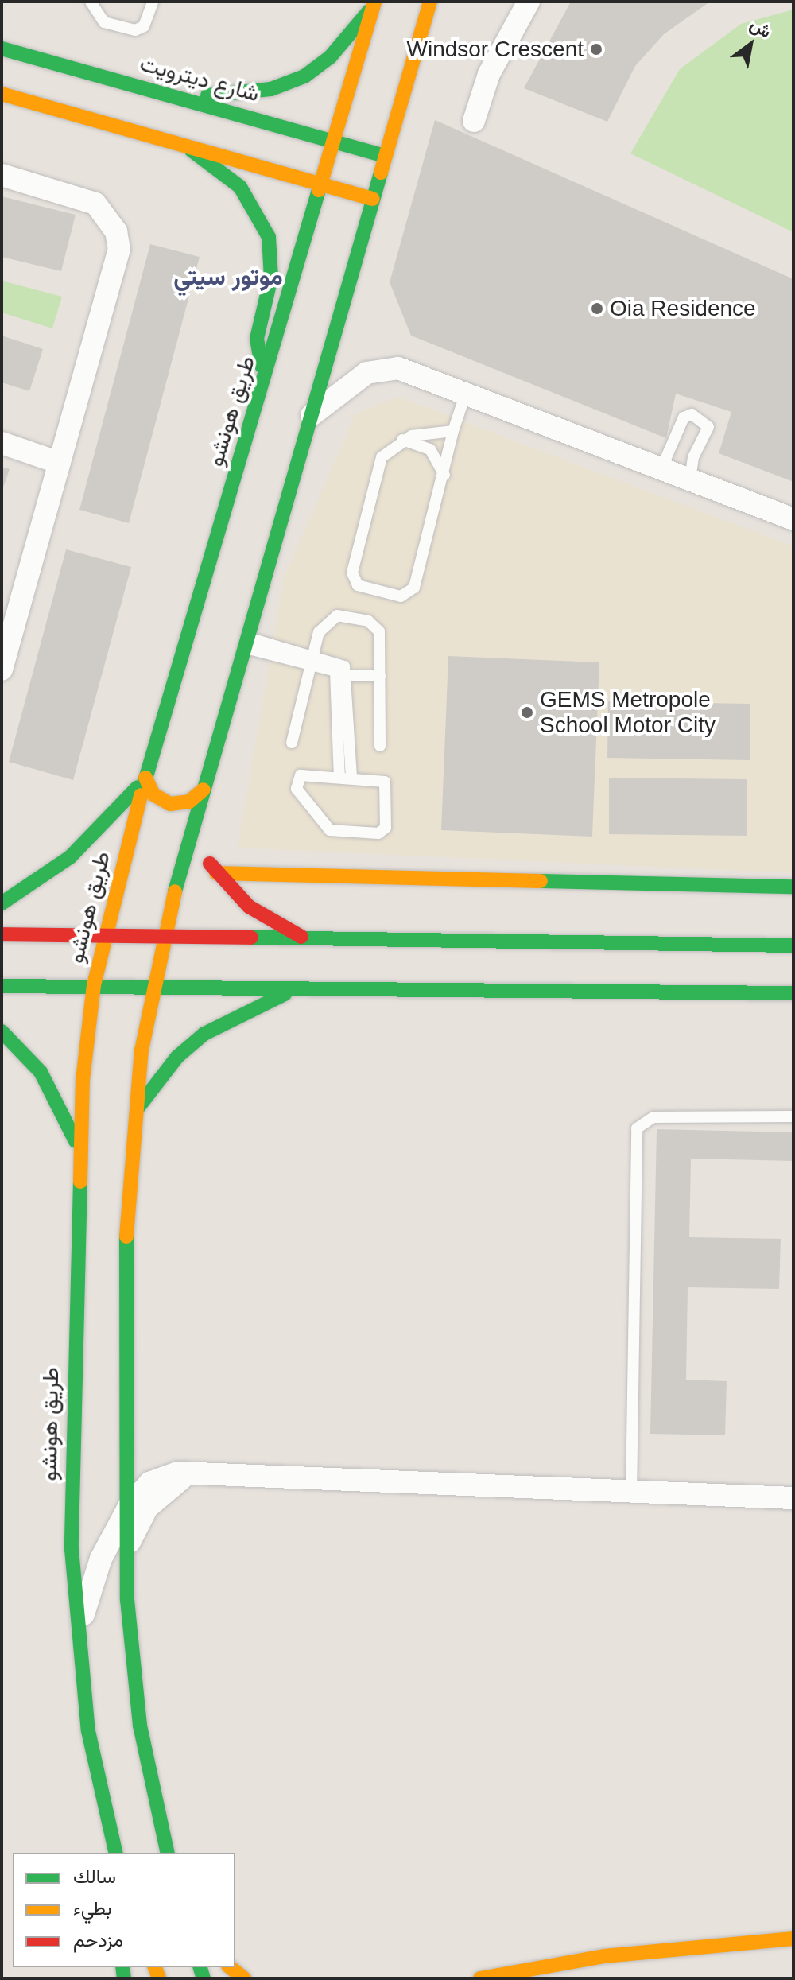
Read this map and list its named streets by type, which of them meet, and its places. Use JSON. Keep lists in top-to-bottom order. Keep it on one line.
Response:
{"streets":{"street":["شارع ديترويت","طريق هونشو"]},"crossings":[["شارع ديترويت","طريق هونشو"]],"districts":["موتور سيتي"],"places":["Windsor Crescent","Oia Residence","GEMS Metropole School Motor City"],"legend":["سالك","بطيء","مزدحم"],"north":"top right"}
